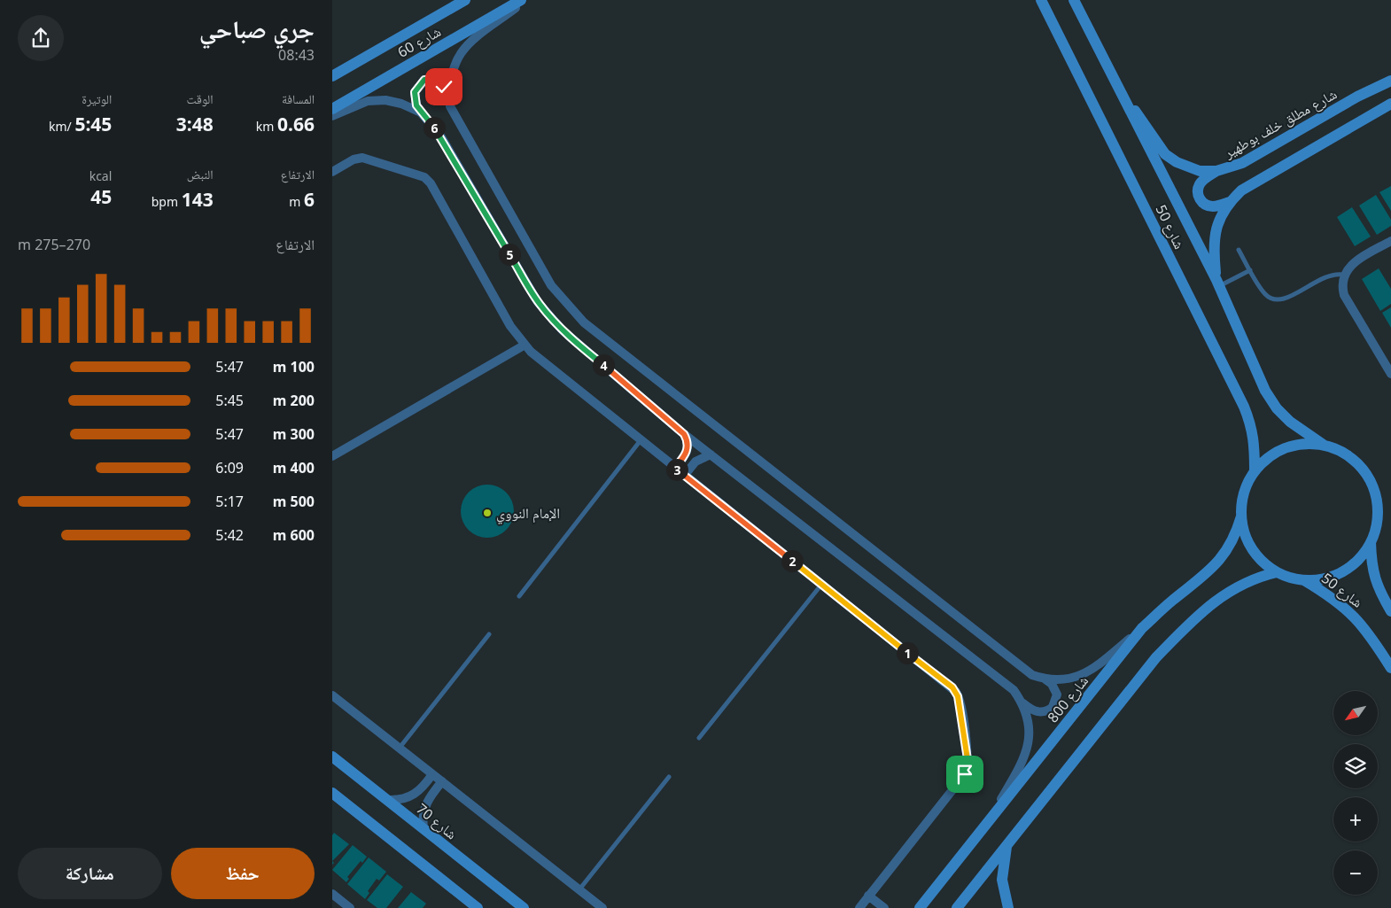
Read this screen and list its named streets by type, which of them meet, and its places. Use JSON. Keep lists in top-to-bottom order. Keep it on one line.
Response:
{"streets":{"main road":["شارع 60","شارع مطلق خلف بوطهير","شارع 50","شارع 800","شارع 70"]},"crossings":[["شارع مطلق خلف بوطهير","شارع 50"],["شارع 50","شارع 800"]],"places":["الإمام النووي"],"north":"bottom left","page":{"heading":["جري صباحي","08:43"],"stats":[["المسافة","0.66 km"],["الوقت","3:48"],["الوتيرة","5:45 /km"],["الارتفاع","6 m"],["النبض","143 bpm"],["kcal","45"]],"pins":["6","5","4","3","2","1"],"chart":["الارتفاع","270–275 m"],"list":[{"name":"100 m","note":"5:47"},{"name":"200 m","note":"5:45"},{"name":"300 m","note":"5:47"},{"name":"400 m","note":"6:09"},{"name":"500 m","note":"5:17"},{"name":"600 m","note":"5:42"}],"map_buttons":["+","−"],"buttons":["حفظ","مشاركة"]}}
